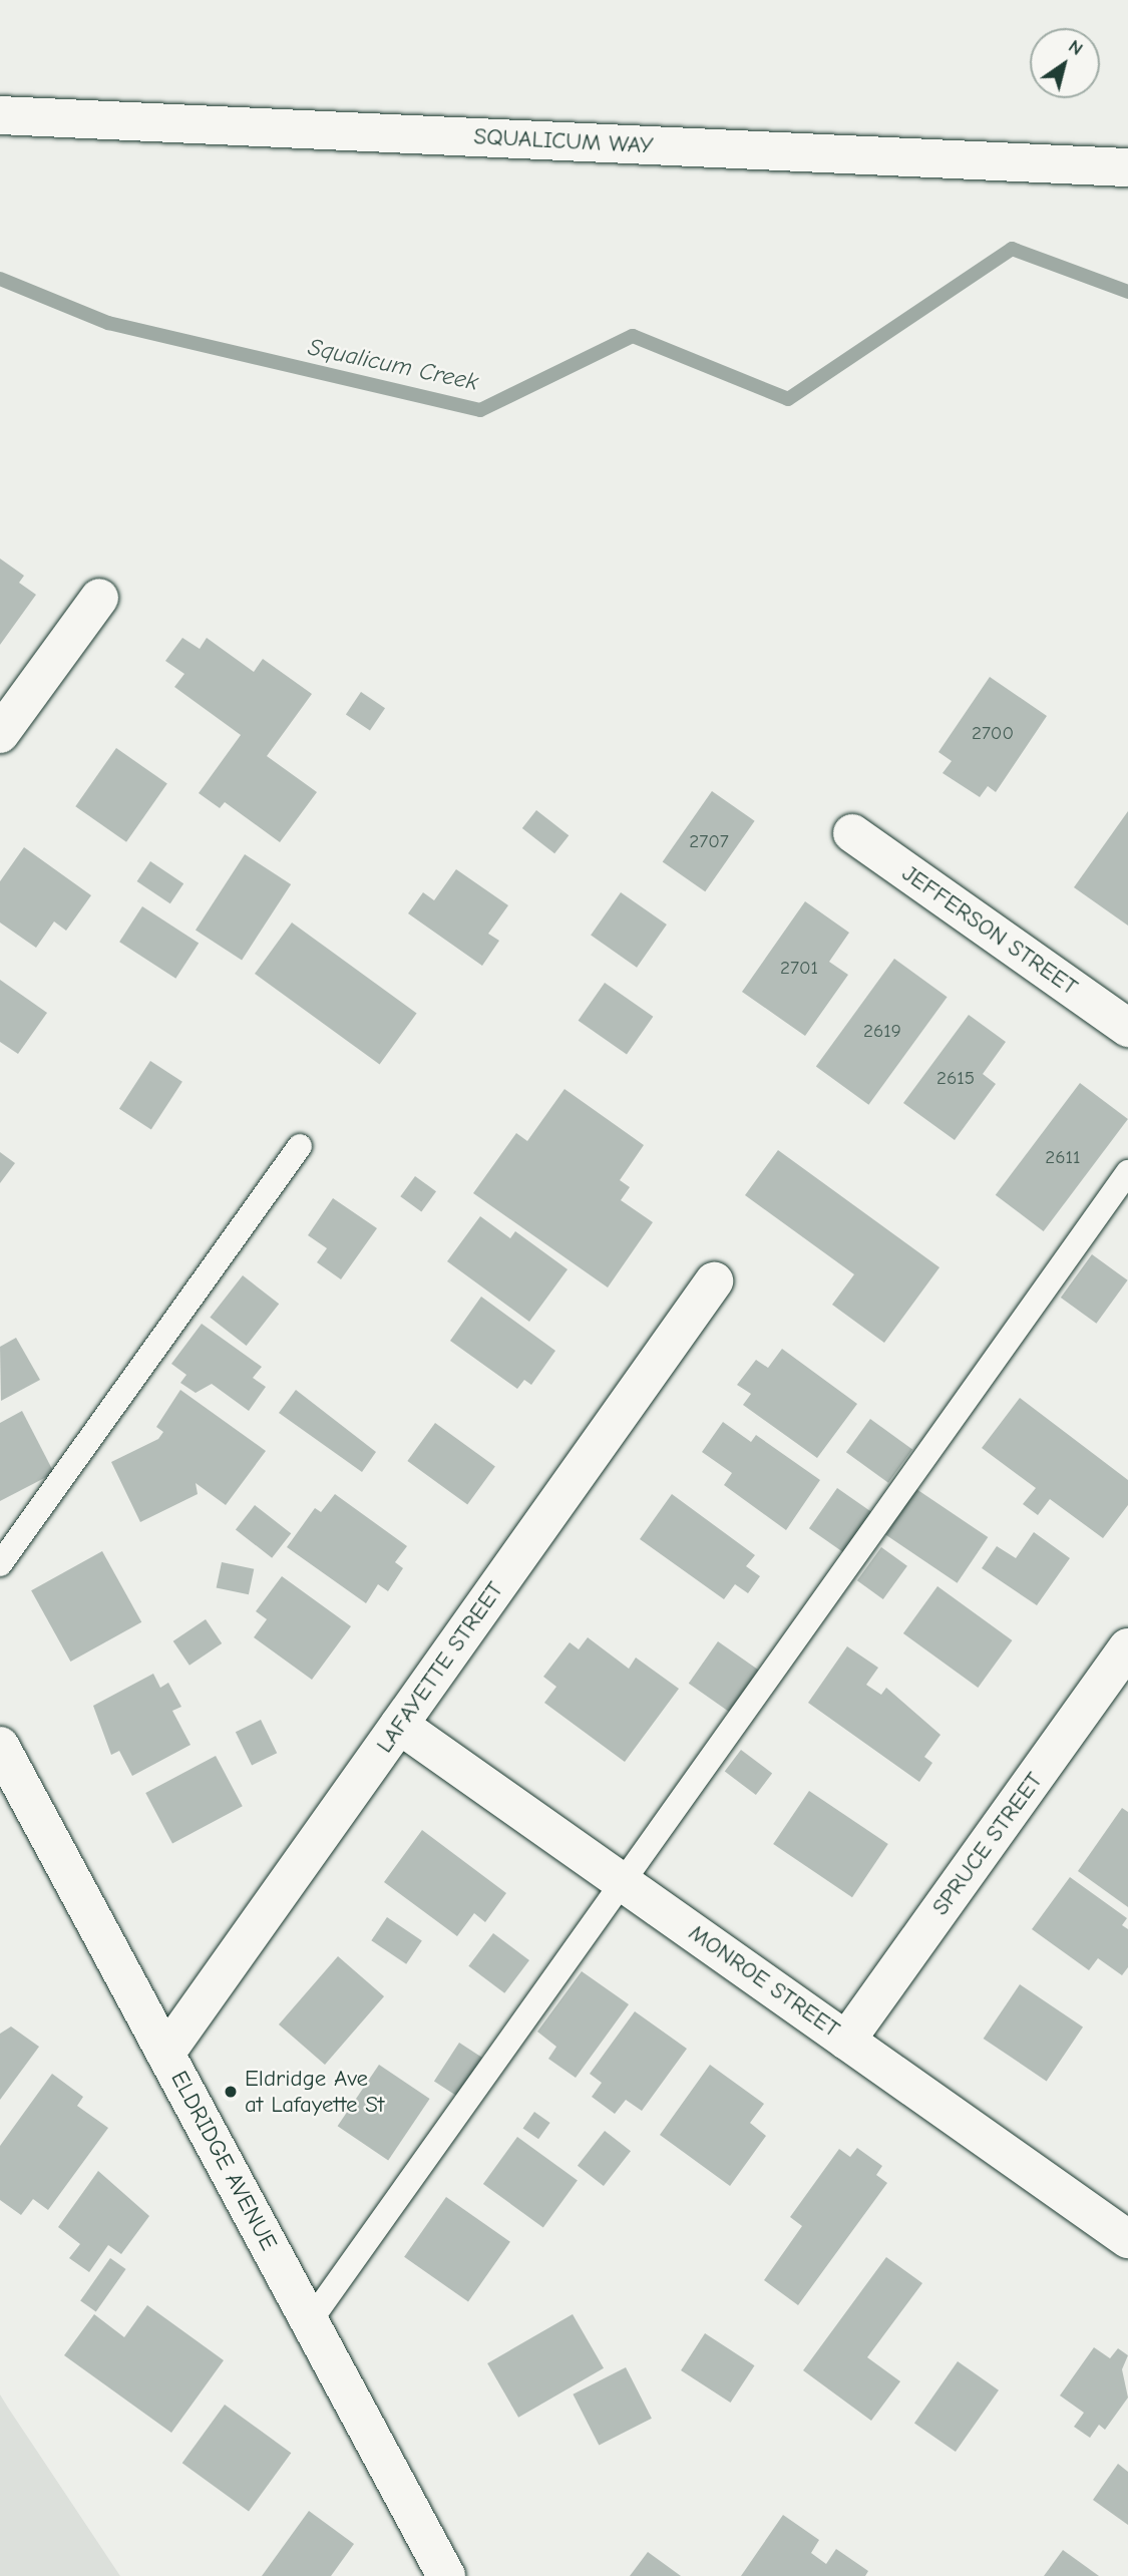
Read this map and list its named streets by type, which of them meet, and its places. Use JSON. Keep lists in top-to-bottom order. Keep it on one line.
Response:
{"streets":{"street":["SQUALICUM WAY","JEFFERSON STREET","LAFAYETTE STREET","SPRUCE STREET","MONROE STREET","ELDRIDGE AVENUE"]},"crossings":[["LAFAYETTE STREET","MONROE STREET"],["LAFAYETTE STREET","ELDRIDGE AVENUE"],["SPRUCE STREET","MONROE STREET"]],"water":["Squalicum Creek"],"places":["Eldridge Ave at Lafayette St"],"house_numbers":["2700","2707","2701","2619","2615","2611"],"north":"top right"}
